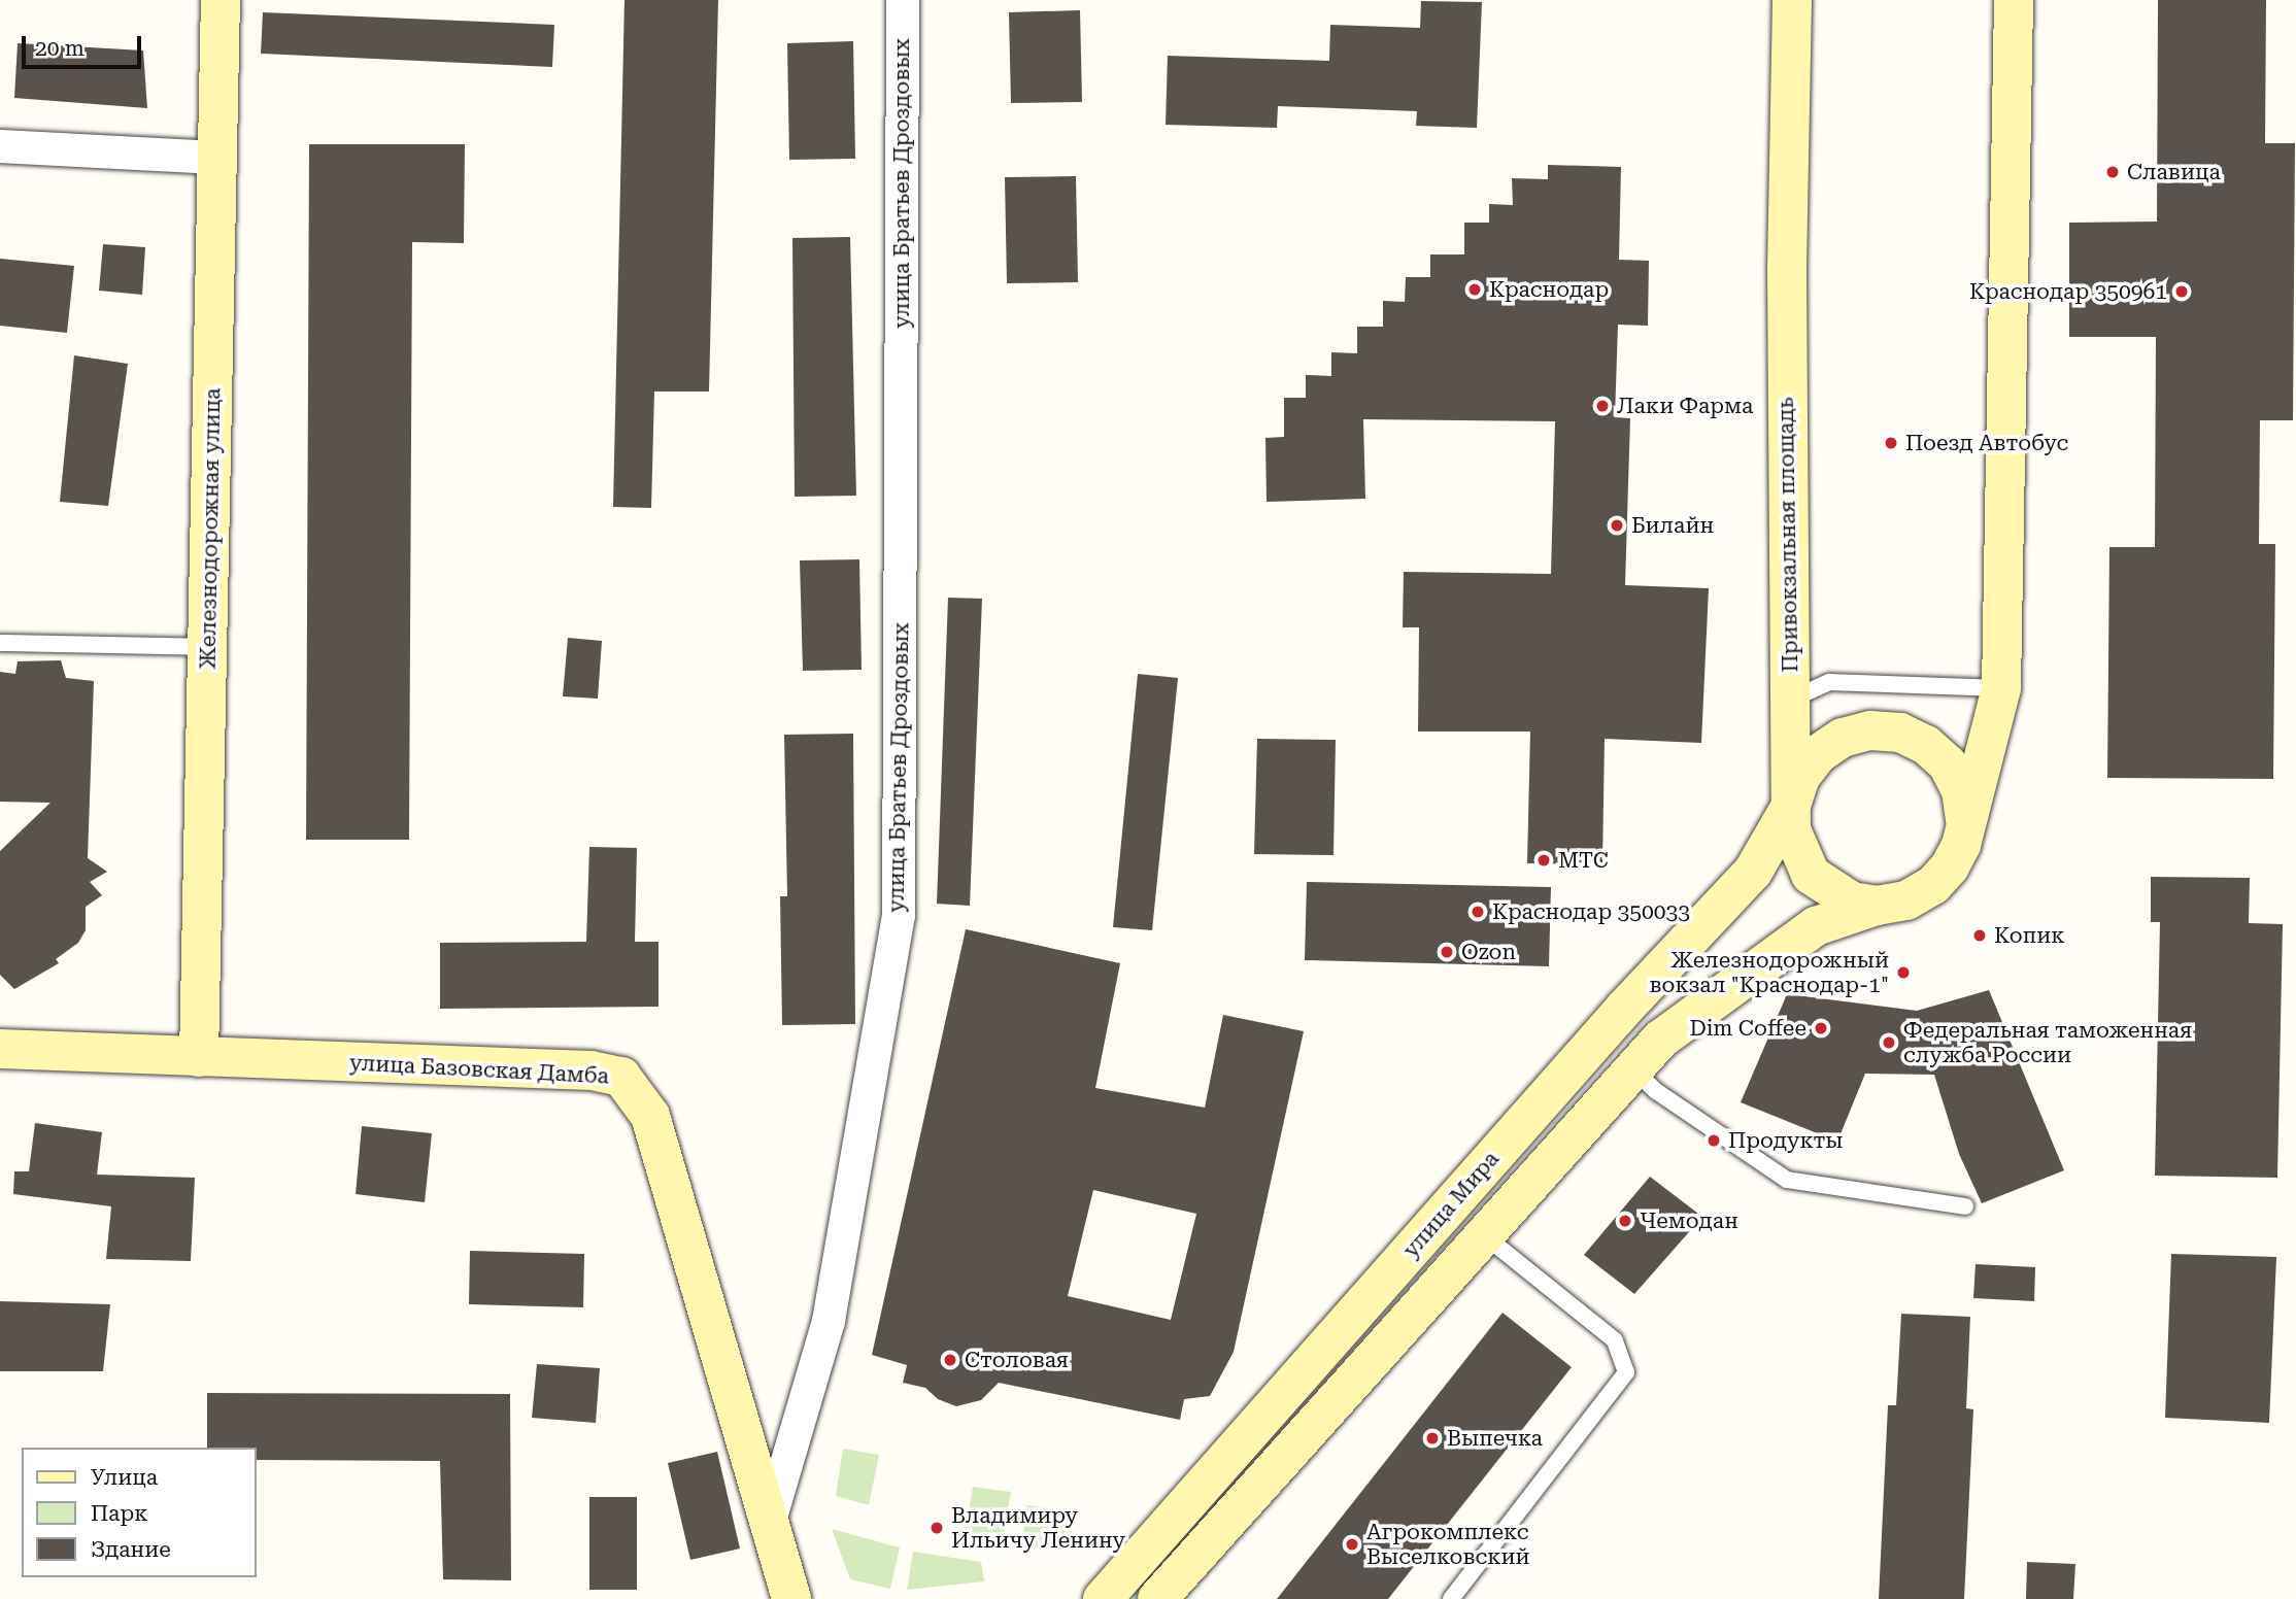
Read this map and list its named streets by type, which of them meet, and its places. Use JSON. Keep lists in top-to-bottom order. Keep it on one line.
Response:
{"streets":{"street":["улица Братьев Дроздовых","Железнодорожная улица","Привокзальная площадь","улица Базовская Дамба","улица Мира"]},"crossings":[["улица Братьев Дроздовых","улица Базовская Дамба"],["Железнодорожная улица","улица Базовская Дамба"],["Привокзальная площадь","улица Мира"]],"places":["Славица","Краснодар","Краснодар 350961","Лаки Фарма","Поезд Автобус","Билайн","МТС","Краснодар 350033","Копик","Ozon","Железнодорожный вокзал \"Краснодар-1\"","Dim Coffee","Федеральная таможенная служба России","Продукты","Чемодан","Столовая","Выпечка","Владимиру Ильичу Ленину","Агрокомплекс Выселковский"],"legend":["Улица","Парк","Здание"],"scale_bar":"20 m"}
